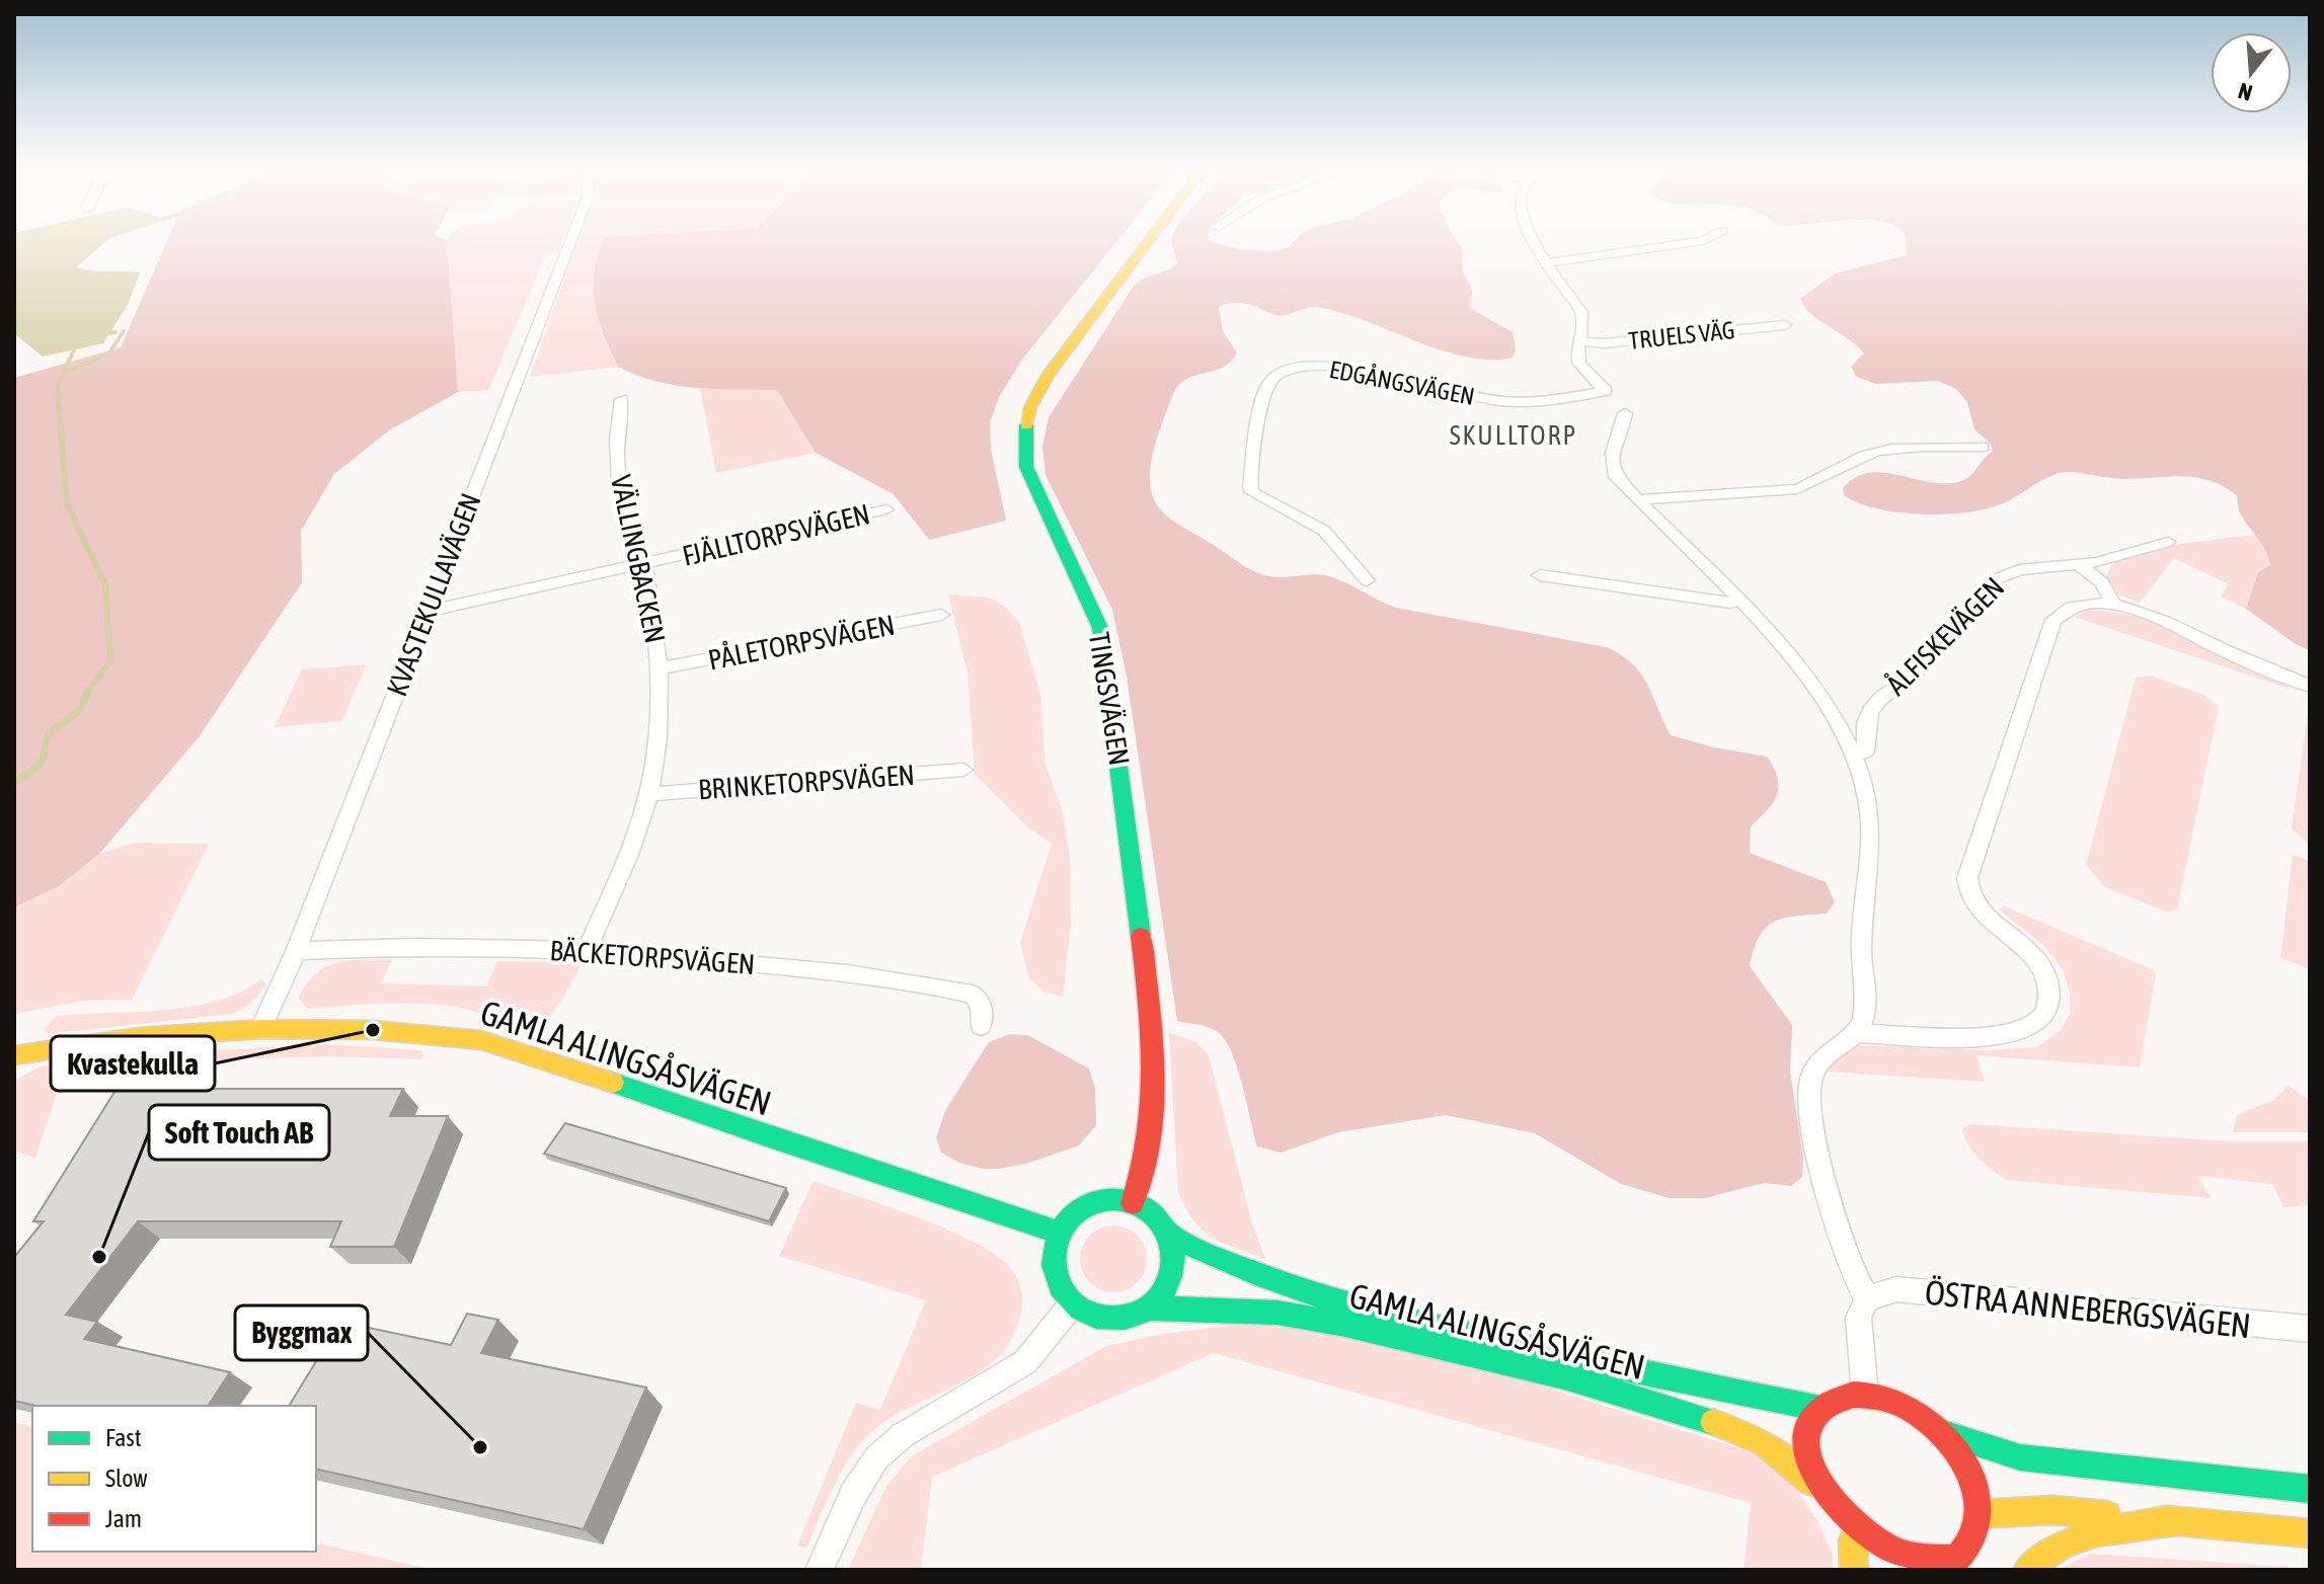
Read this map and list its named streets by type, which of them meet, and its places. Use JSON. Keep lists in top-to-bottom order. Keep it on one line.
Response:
{"streets":{"main road":["TINGSVÄGEN","GAMLA ALINGSÅSVÄGEN"],"street":["TRUELS VÄG","EDGÅNGSVÄGEN","FJÄLLTORPSVÄGEN","VÄLLINGBACKEN","KVASTEKULLAVÄGEN","ÅLFISKEVÄGEN","PÅLETORPSVÄGEN","BRINKETORPSVÄGEN","BÄCKETORPSVÄGEN","ÖSTRA ANNEBERGSVÄGEN"]},"crossings":[["TRUELS VÄG","EDGÅNGSVÄGEN"],["FJÄLLTORPSVÄGEN","VÄLLINGBACKEN"],["FJÄLLTORPSVÄGEN","KVASTEKULLAVÄGEN"],["VÄLLINGBACKEN","PÅLETORPSVÄGEN"],["VÄLLINGBACKEN","BRINKETORPSVÄGEN"],["VÄLLINGBACKEN","BÄCKETORPSVÄGEN"],["KVASTEKULLAVÄGEN","BÄCKETORPSVÄGEN"],["KVASTEKULLAVÄGEN","GAMLA ALINGSÅSVÄGEN"],["TINGSVÄGEN","GAMLA ALINGSÅSVÄGEN"]],"districts":["SKULLTORP"],"places":["Kvastekulla","Soft Touch AB","Byggmax"],"legend":["Fast","Slow","Jam"],"north":"bottom"}
